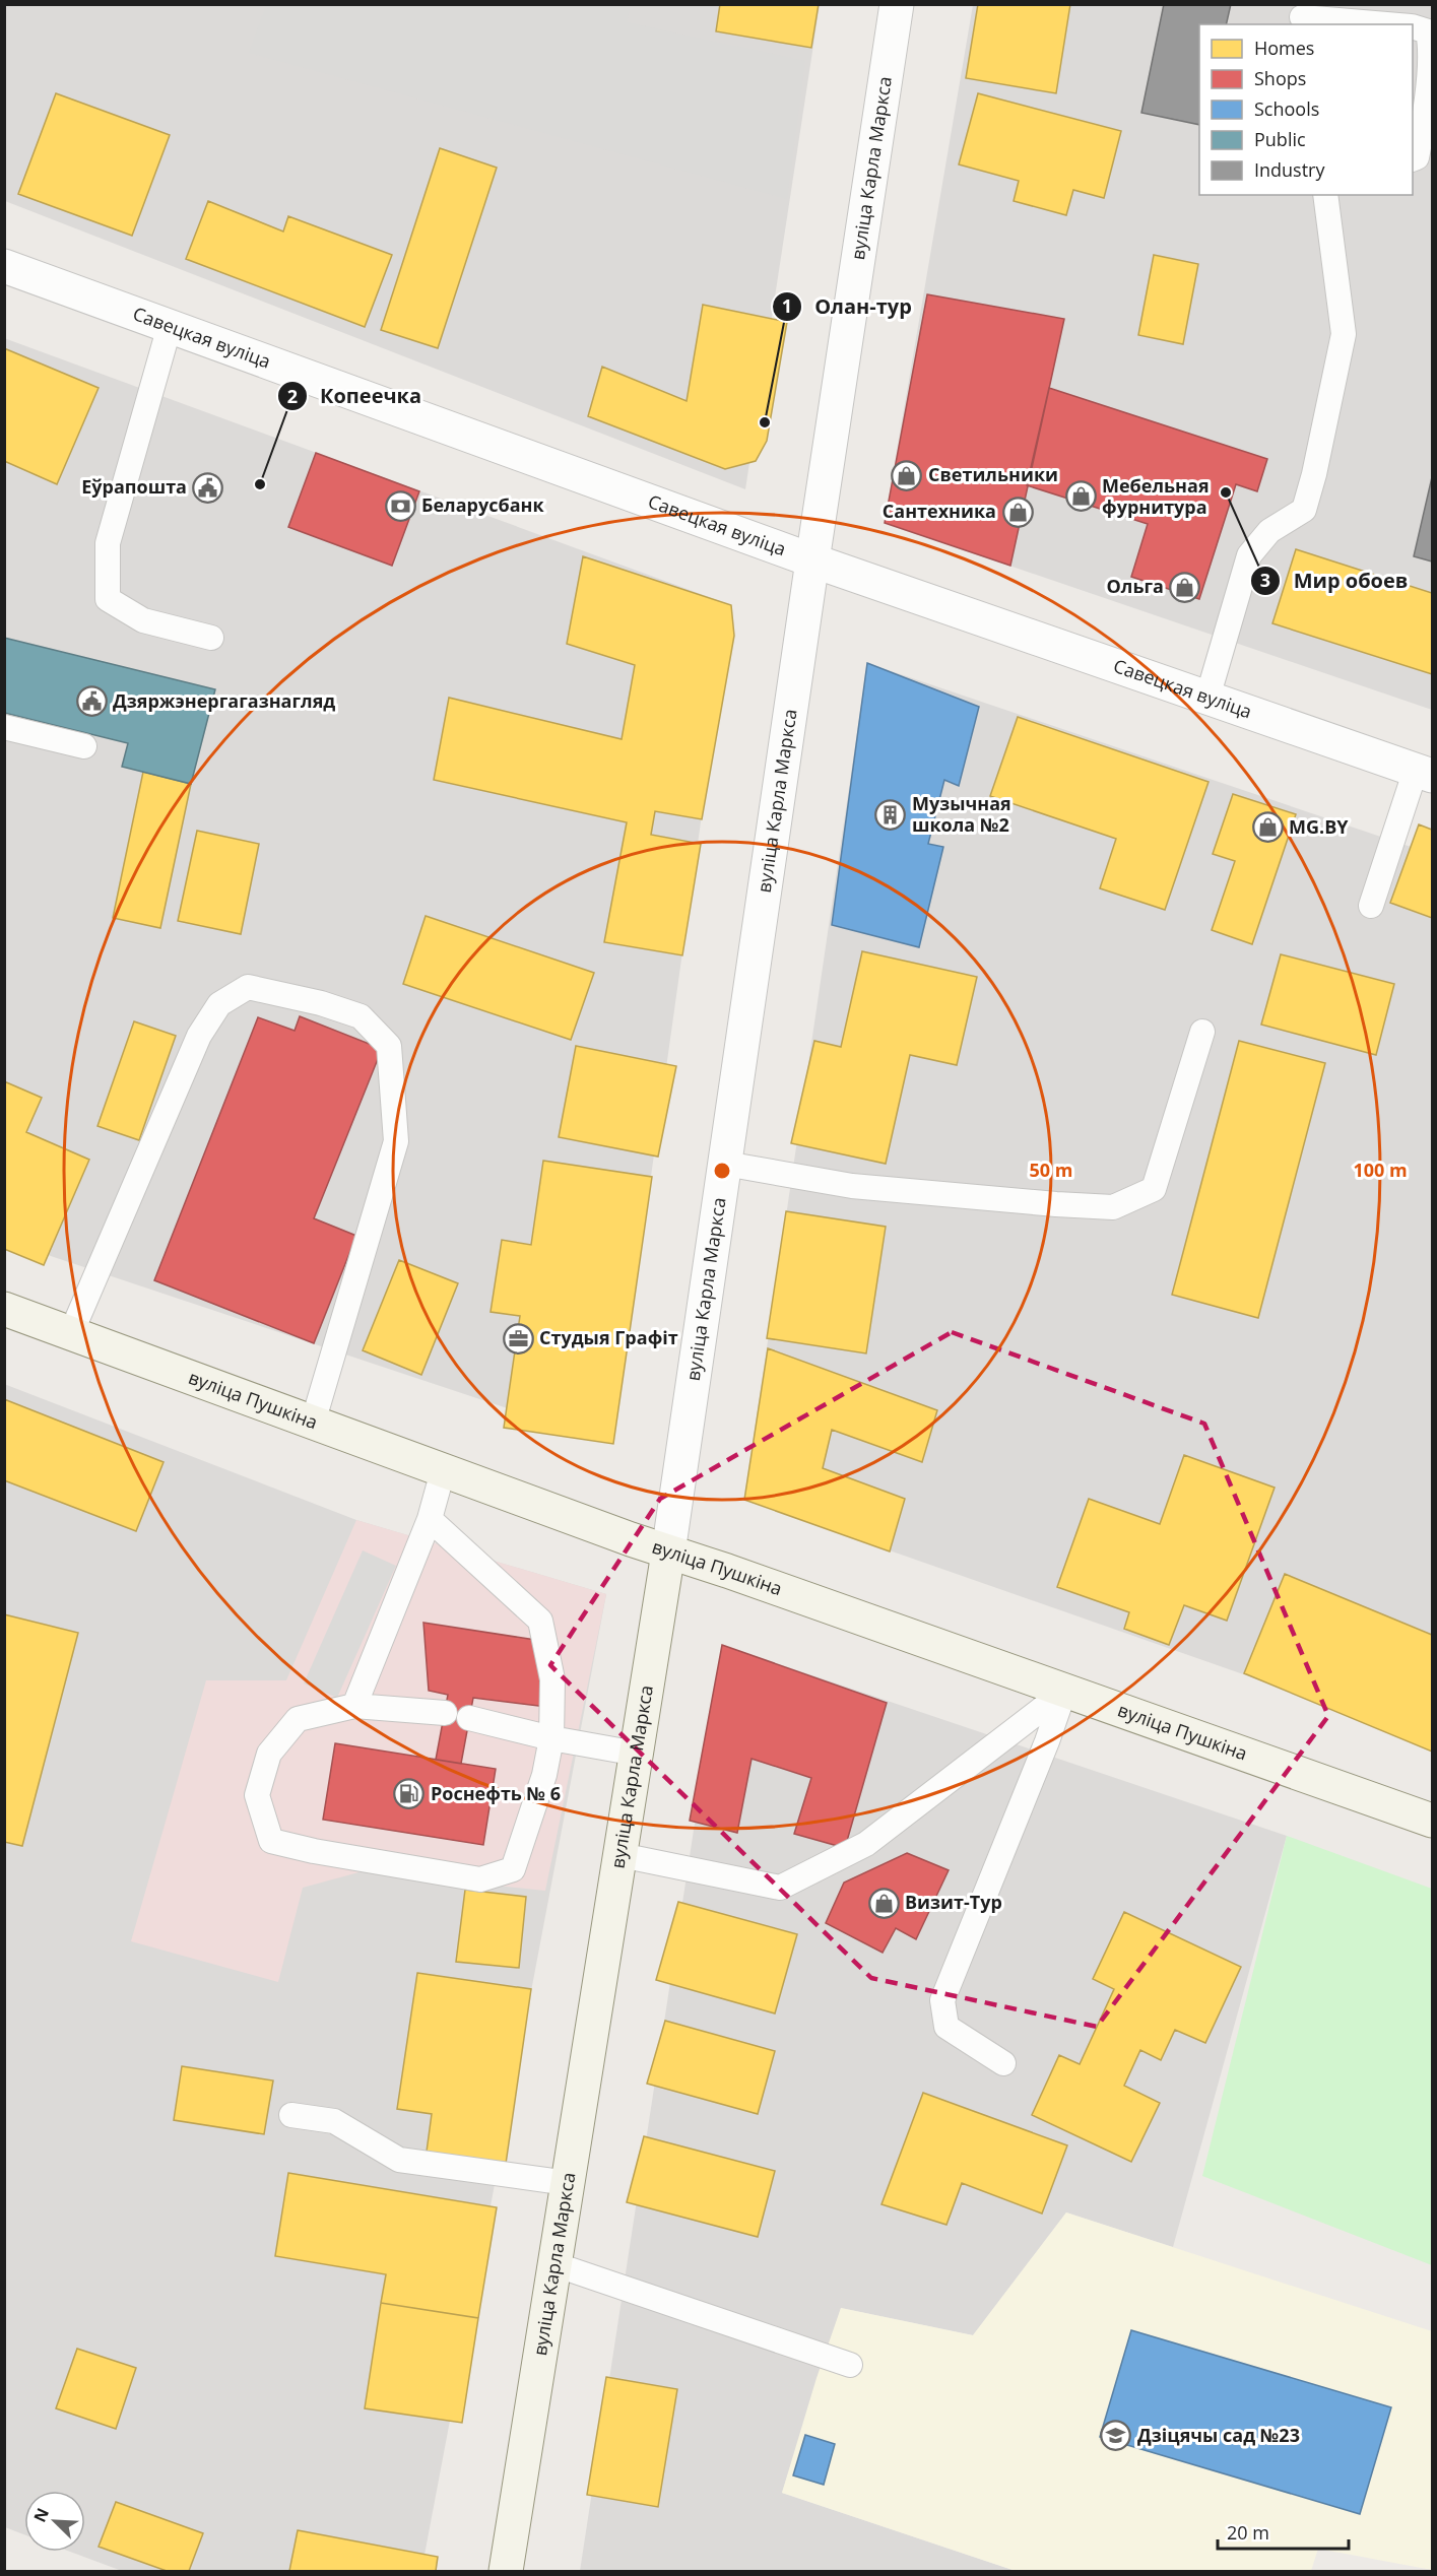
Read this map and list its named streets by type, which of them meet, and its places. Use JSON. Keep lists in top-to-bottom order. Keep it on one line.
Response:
{"streets":{"main road":["вуліца Карла Маркса","вуліца Пушкіна"],"street":["Савецкая вуліца"]},"crossings":[["вуліца Карла Маркса","Савецкая вуліца"],["вуліца Карла Маркса","вуліца Пушкіна"]],"places":{"other":["Олан-тур","Копеечка","Мир обоев"],"shop":["Светильники","Мебельная фурнитура","Сантехника","Ольга","MG.BY","Визит-Тур"],"public building":["Еўрапошта","Дзяржэнергагазнагляд"],"bank":["Беларусбанк"],"building":["Музычная школа №2"],"office":["Студыя Графіт"],"fuel station":["Роснефть № 6"],"school or university":["Дзіцячы сад №23"]},"legend":["Homes","Shops","Schools","Public","Industry"],"scale_bar":"20 m","north":"top left","rings":["50 m","100 m"]}
